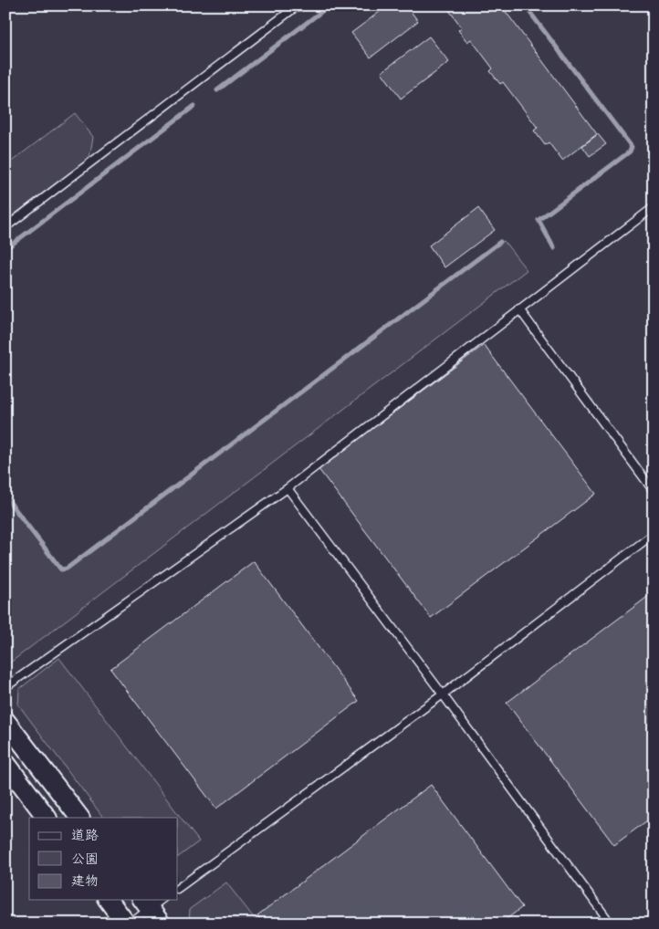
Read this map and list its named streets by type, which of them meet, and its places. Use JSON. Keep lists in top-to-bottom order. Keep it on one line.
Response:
{"legend":["道路","公園","建物"]}
